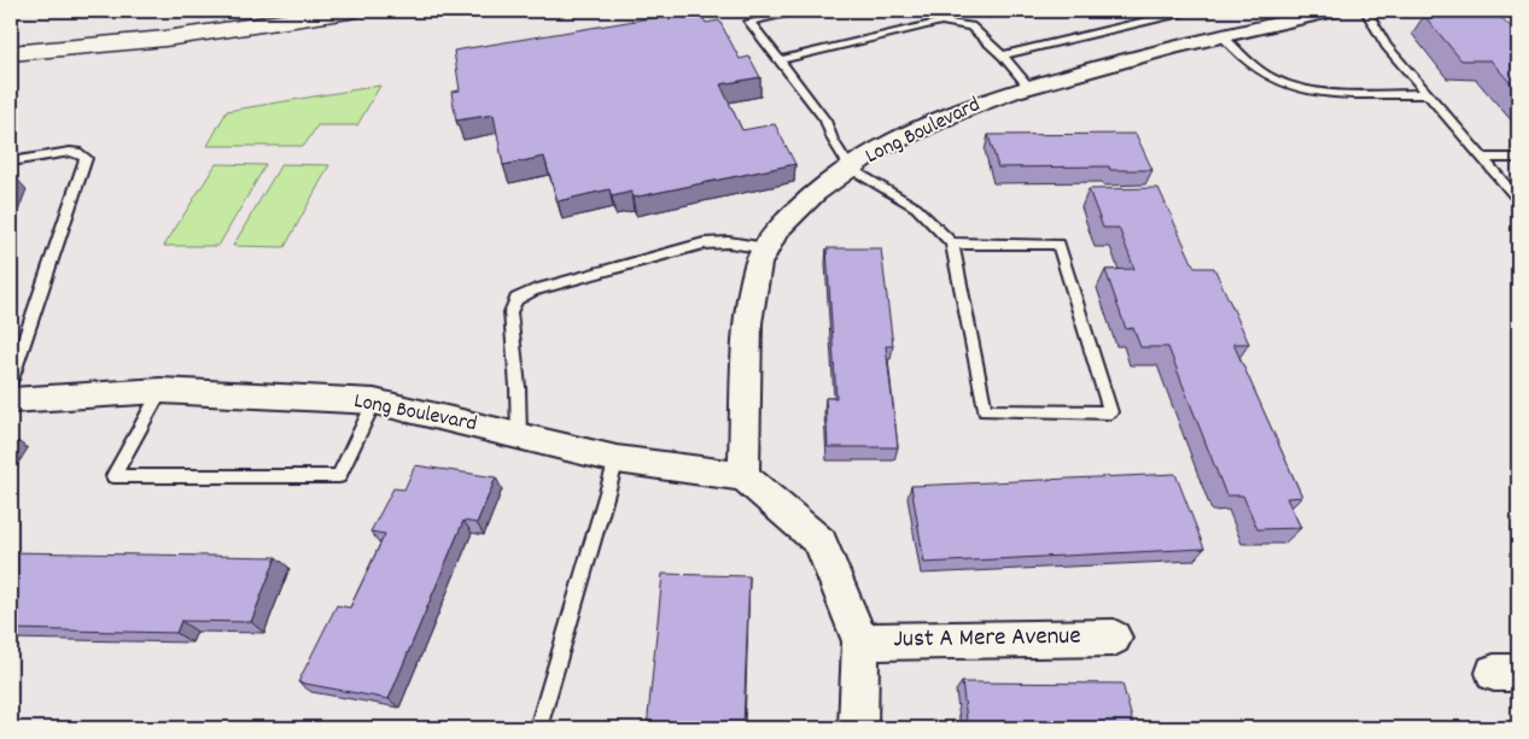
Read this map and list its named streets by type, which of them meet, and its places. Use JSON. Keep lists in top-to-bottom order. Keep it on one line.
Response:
{"streets":{"street":["Long Boulevard","Just A Mere Avenue"]}}
